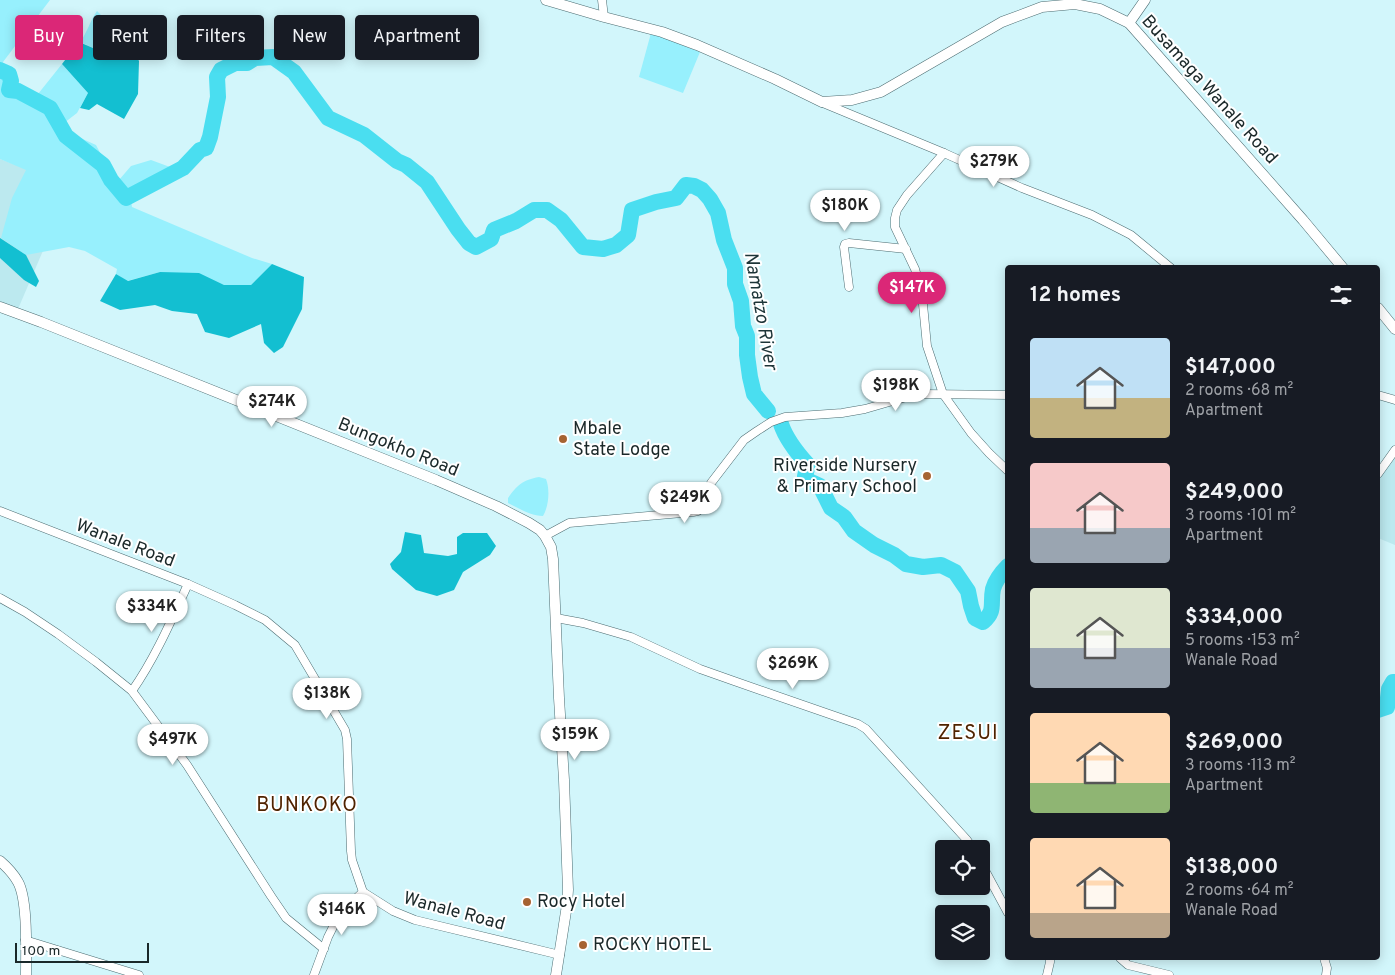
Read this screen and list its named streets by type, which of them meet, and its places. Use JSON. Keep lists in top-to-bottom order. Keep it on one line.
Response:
{"streets":{"street":["Busamaga Wanale Road","Bungokho Road","Wanale Road"]},"districts":["ZESUI","BUNKOKO"],"water":["Namatzo River"],"places":["Mbale State Lodge","Riverside Nursery & Primary School","Rocy Hotel","ROCKY HOTEL"],"scale_bar":"100 m","page":{"chip":["Buy","Rent","Filters","New","Apartment"],"price":["$279K","$180K","$147K","$198K","$274K","$249K","$334K","$269K","$138K","$159K","$497K","$146K"],"heading":"12 homes","list":[{"name":"$147,000","note":"2 rooms · 68 m² · Apartment"},{"name":"$249,000","note":"3 rooms · 101 m² · Apartment"},{"name":"$334,000","note":"5 rooms · 153 m² · Wanale Road"},{"name":"$269,000","note":"3 rooms · 113 m² · Apartment"},{"name":"$138,000","note":"2 rooms · 64 m² · Wanale Road"}],"scale":"100 m"}}
